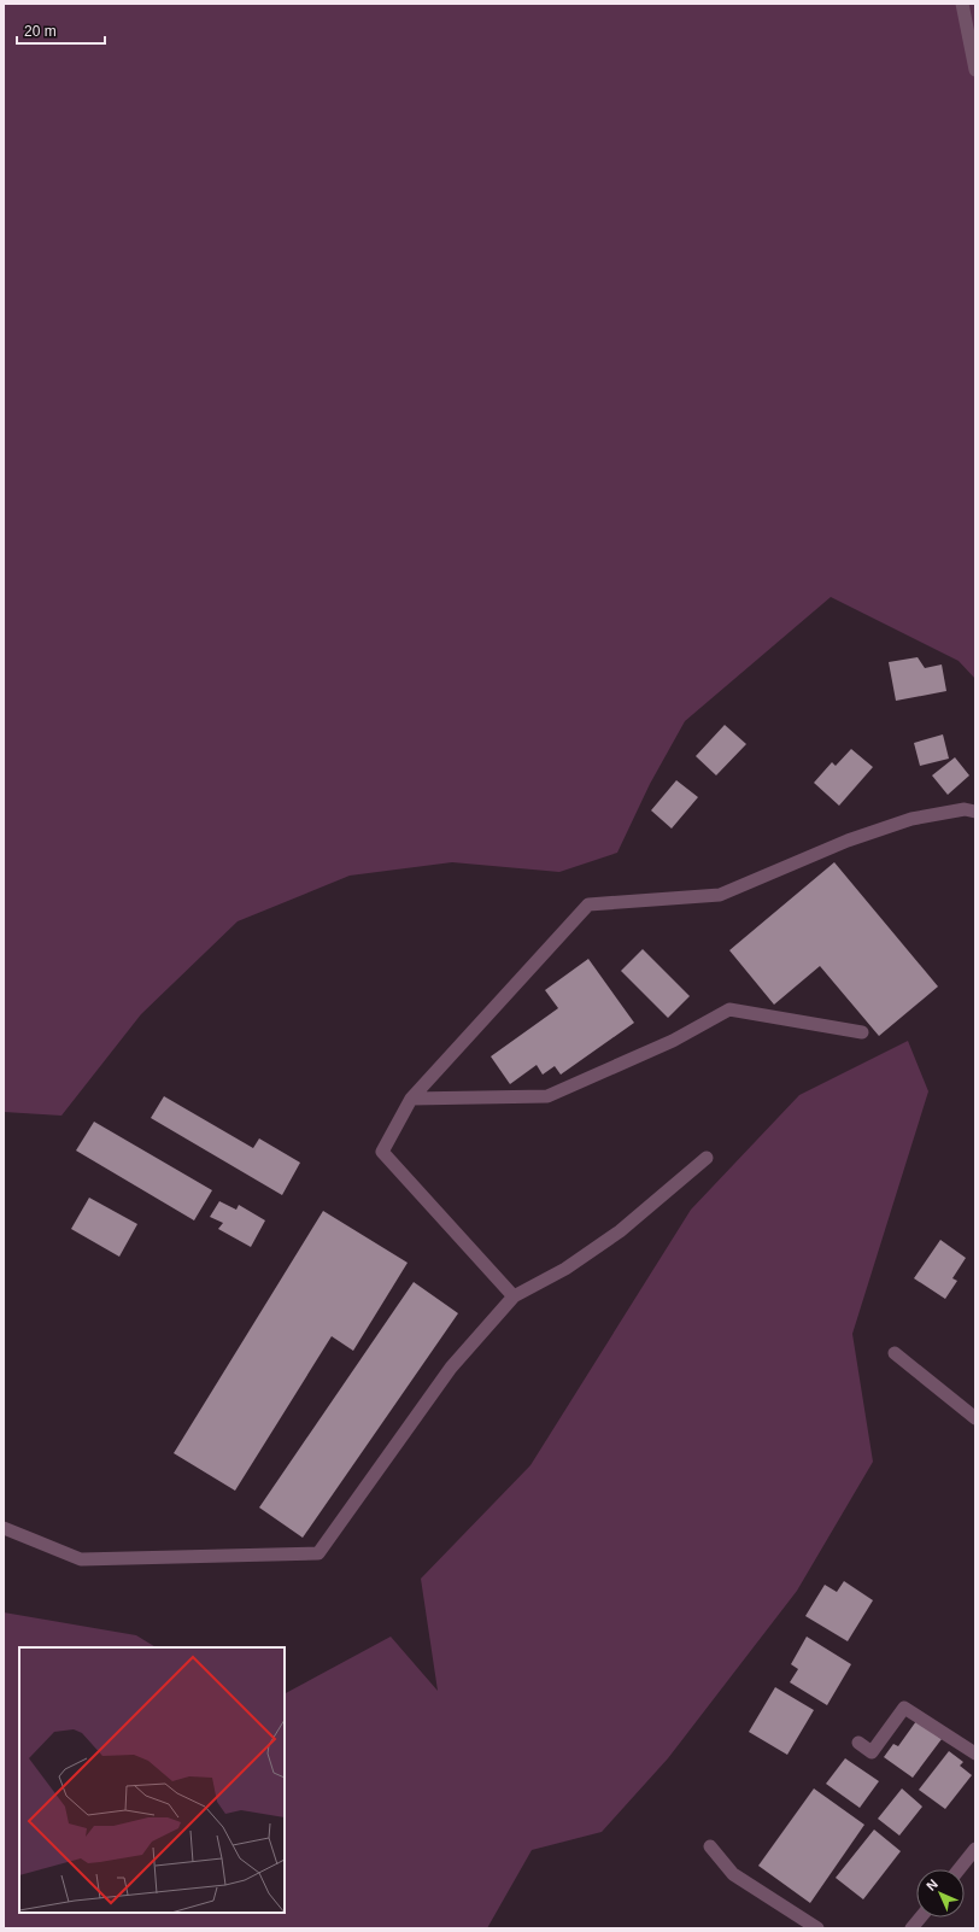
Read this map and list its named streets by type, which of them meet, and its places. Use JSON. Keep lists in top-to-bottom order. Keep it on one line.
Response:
{"scale_bar":"20 m","north":"top left"}
